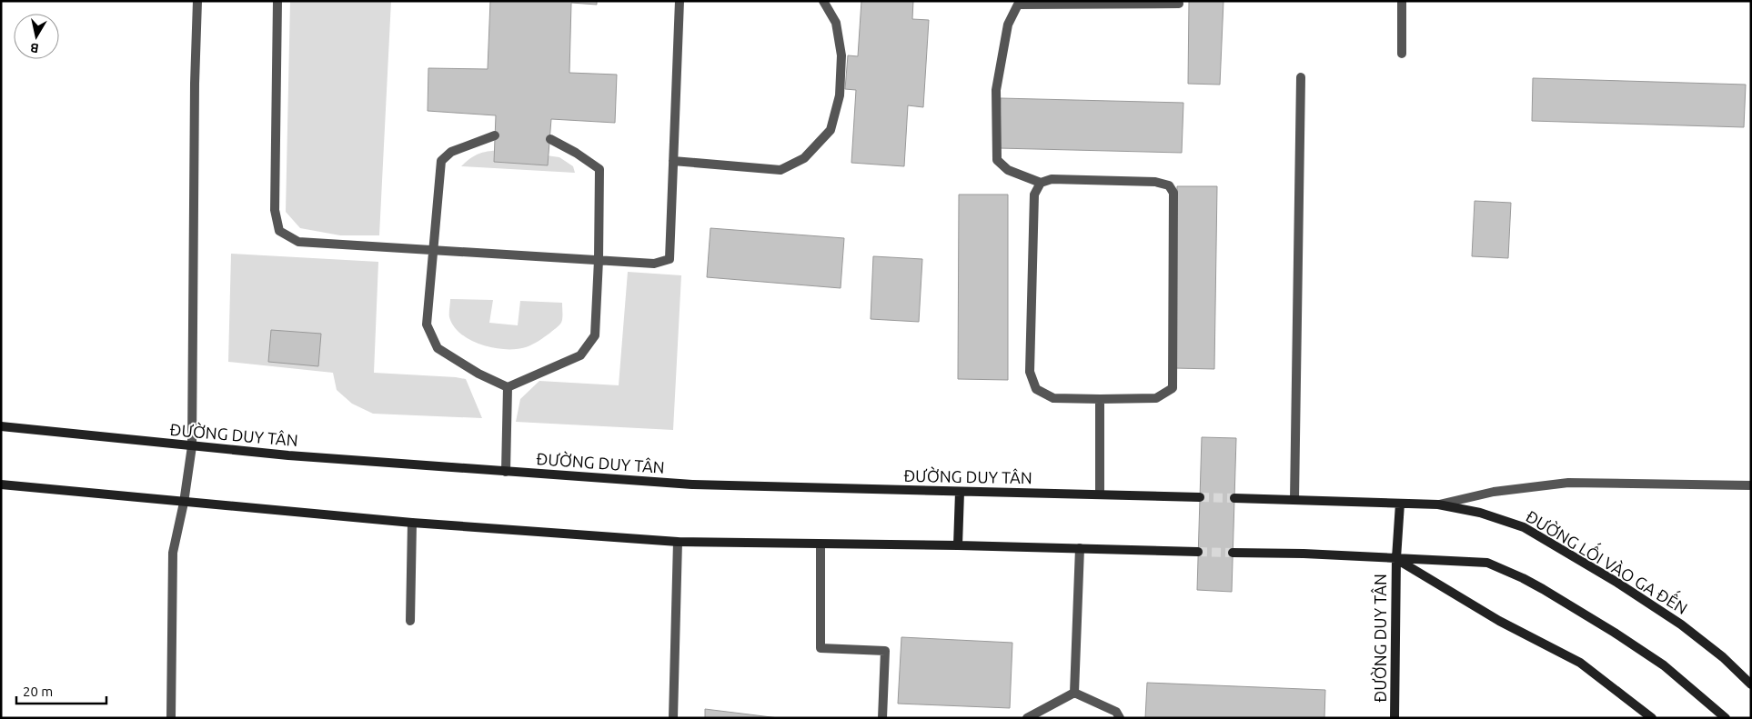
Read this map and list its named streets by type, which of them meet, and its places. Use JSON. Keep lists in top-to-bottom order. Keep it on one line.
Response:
{"streets":{"street":["ĐƯỜNG DUY TÂN","ĐƯỜNG LỐI VÀO GA ĐẾN"]},"crossings":[["ĐƯỜNG DUY TÂN","ĐƯỜNG LỐI VÀO GA ĐẾN"]],"scale_bar":"20 m","north":"bottom"}
